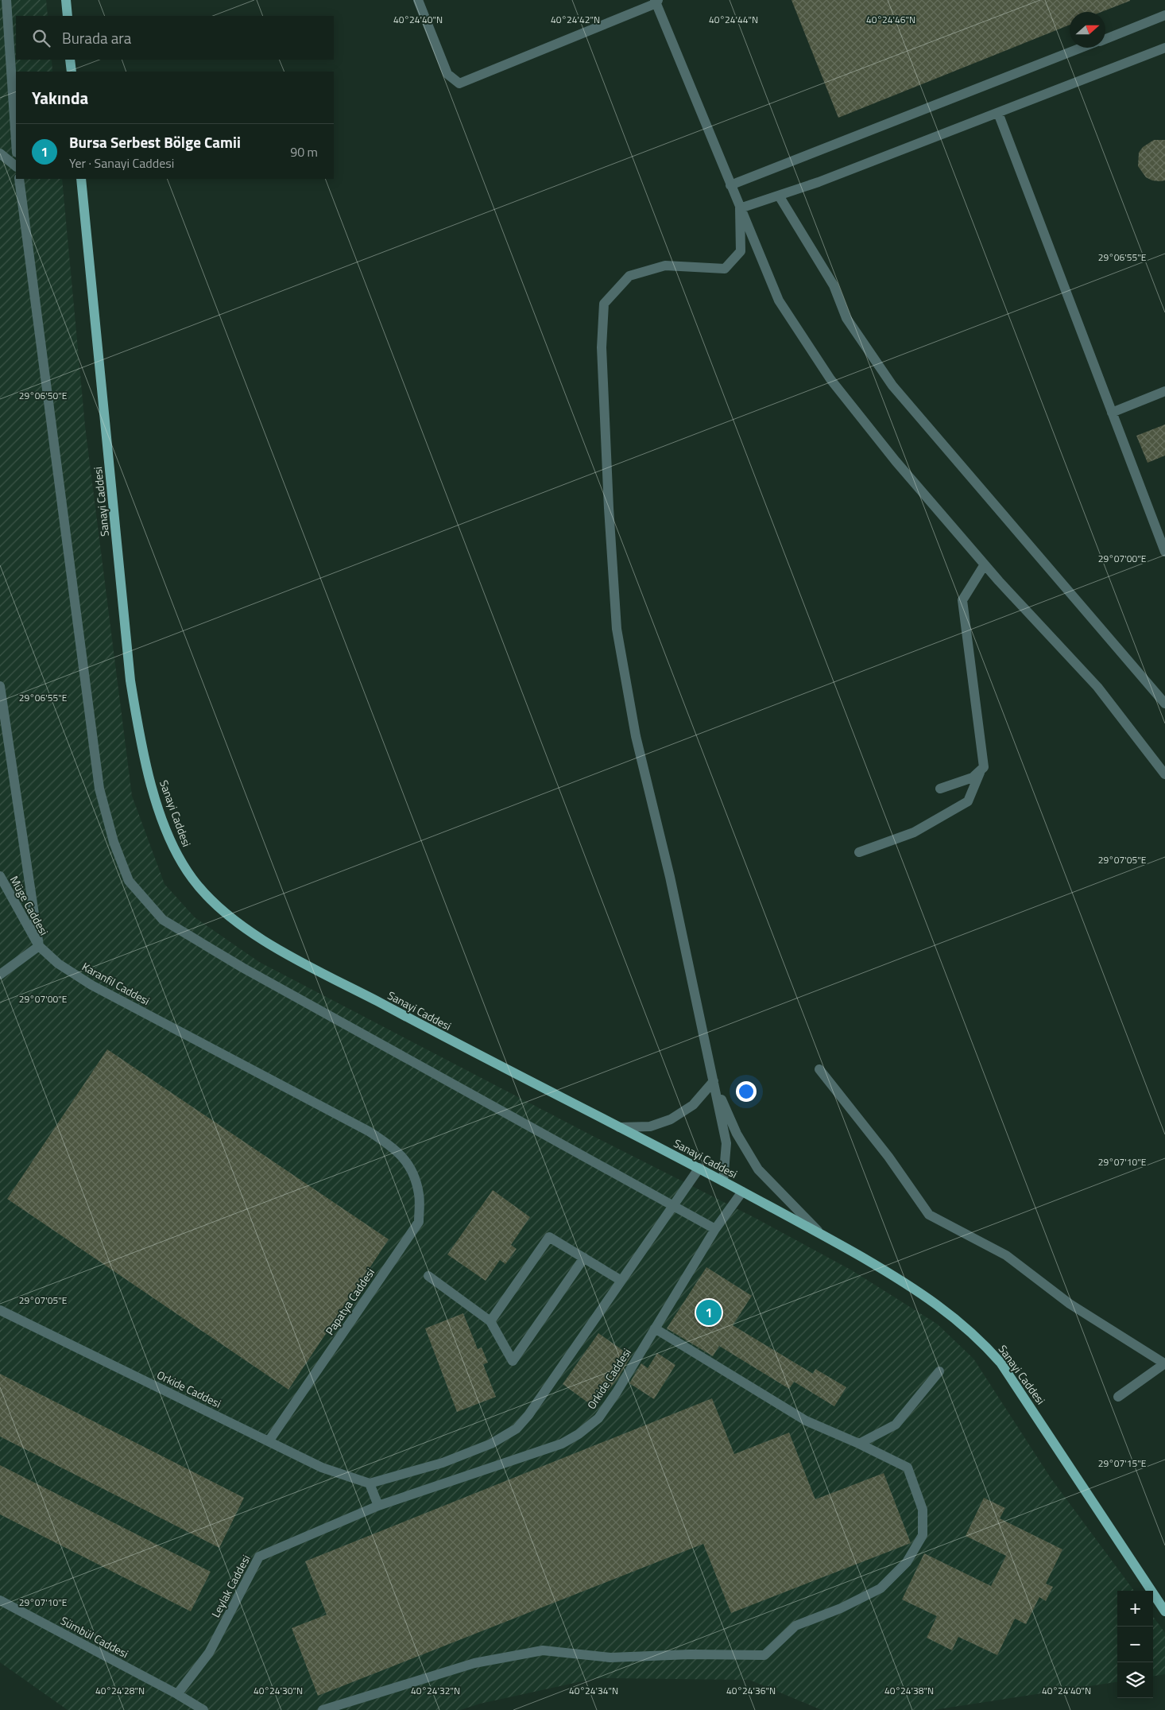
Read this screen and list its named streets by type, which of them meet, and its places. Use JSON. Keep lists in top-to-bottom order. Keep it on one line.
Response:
{"streets":{"main road":["Sanayi Caddesi"],"lane":["Müge Caddesi","Karanfil Caddesi","Papatya Caddesi","Orkide Caddesi","Leylak Caddesi","Sümbül Caddesi"]},"crossings":[["Sanayi Caddesi","Orkide Caddesi"],["Müge Caddesi","Karanfil Caddesi"],["Karanfil Caddesi","Papatya Caddesi"],["Papatya Caddesi","Orkide Caddesi"],["Orkide Caddesi","Leylak Caddesi"],["Leylak Caddesi","Sümbül Caddesi"]],"north":"right","page":{"search":"Burada ara","heading":"Yakında","list":[{"mark":"1","name":"Bursa Serbest Bölge Camii","note":"Yer · Sanayi Caddesi","value":"90 m"}],"pins":"1","map_buttons":["+","−"]},"coordinates":["40°24'40\"N","40°24'46\"N","40°24'42\"N","40°24'44\"N","29°06'55\"E","29°06'50\"E","29°07'00\"E","29°07'05\"E","29°07'10\"E","29°07'15\"E","40°24'28\"N","40°24'30\"N","40°24'32\"N","40°24'34\"N","40°24'36\"N","40°24'38\"N"]}
